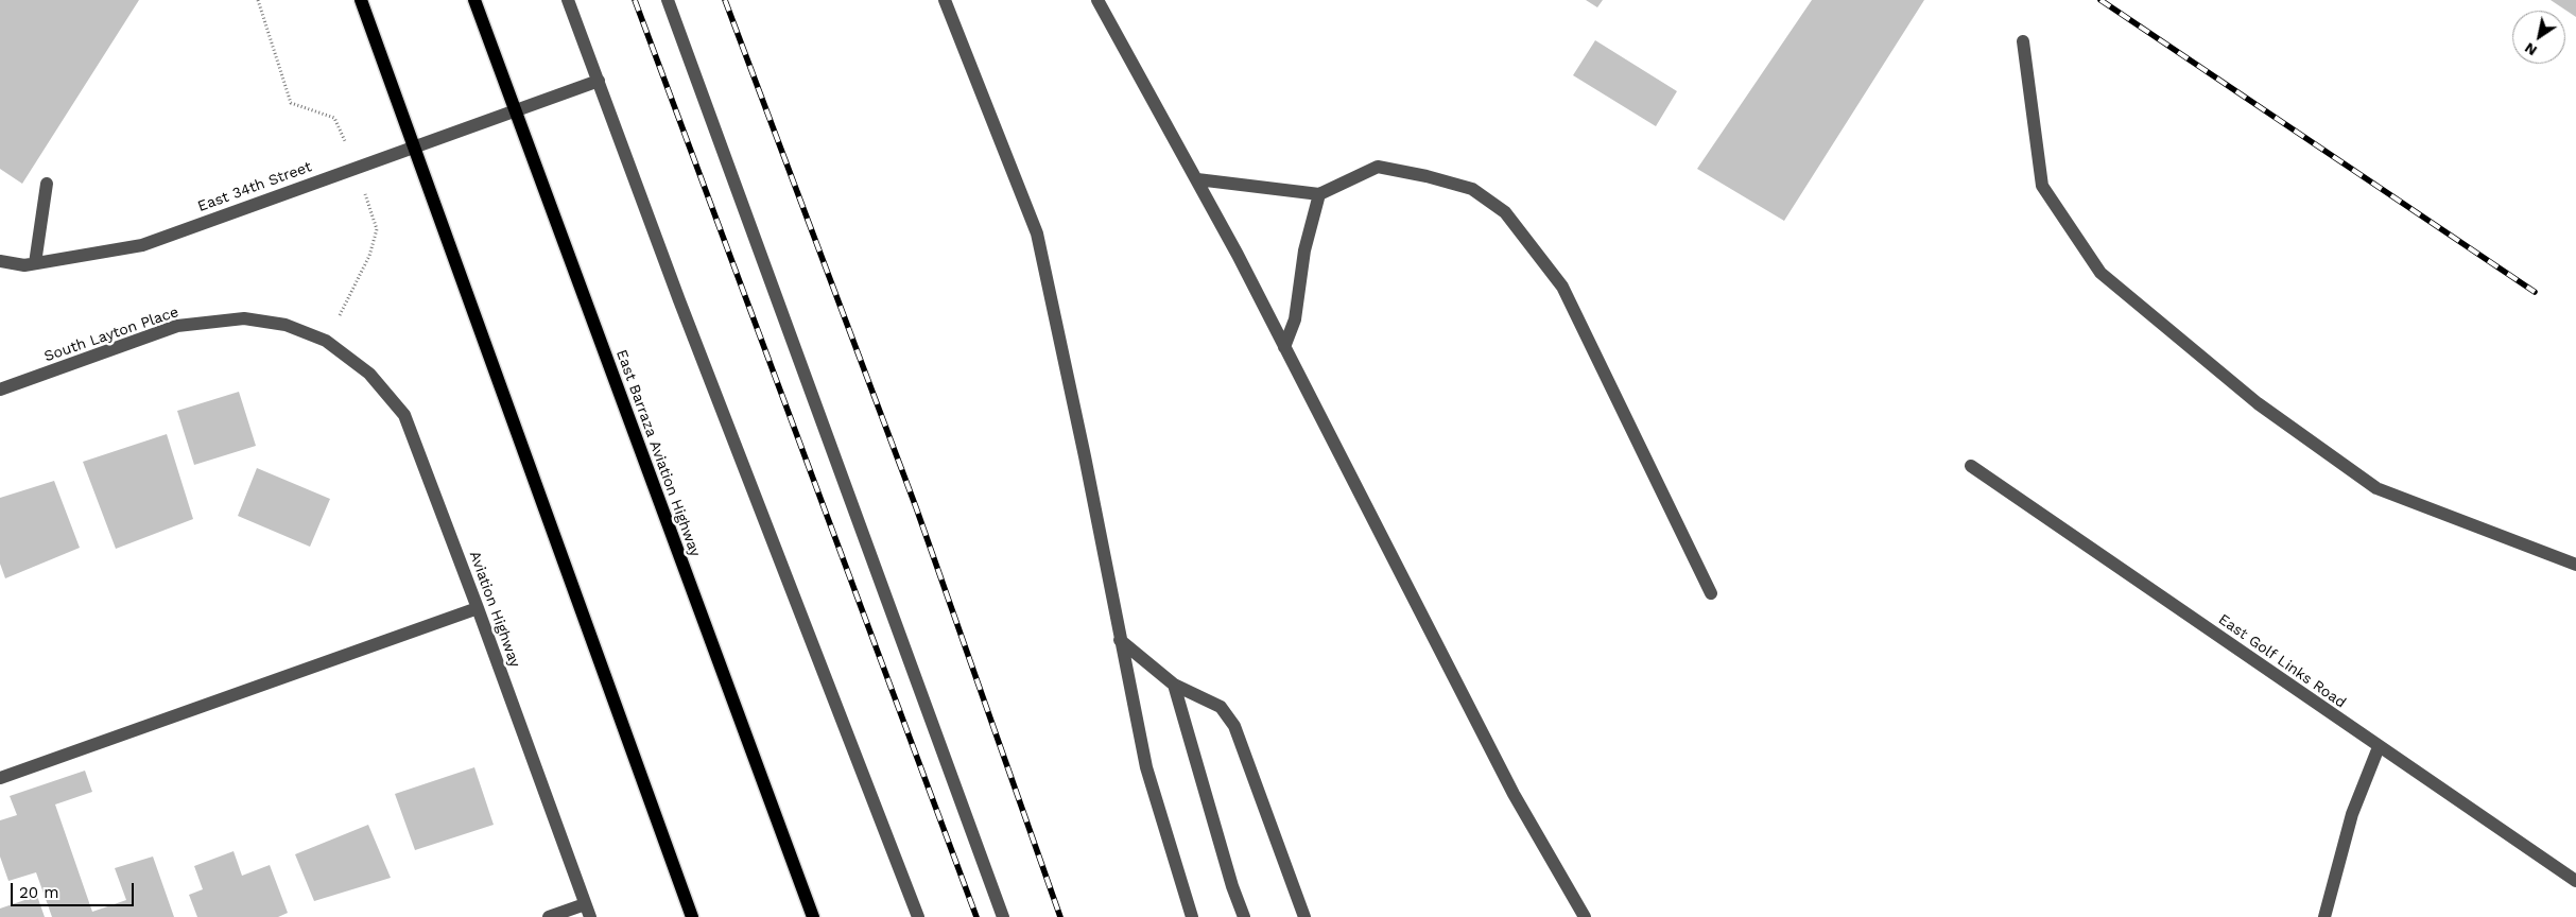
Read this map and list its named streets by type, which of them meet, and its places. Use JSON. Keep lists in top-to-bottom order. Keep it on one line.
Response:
{"streets":{"main road":["East Barraza Aviation Highway"],"street":["East 34th Street","South Layton Place","Aviation Highway","East Golf Links Road"]},"crossings":[["East 34th Street","East Barraza Aviation Highway"],["South Layton Place","Aviation Highway"]],"scale_bar":"20 m","north":"bottom left"}
